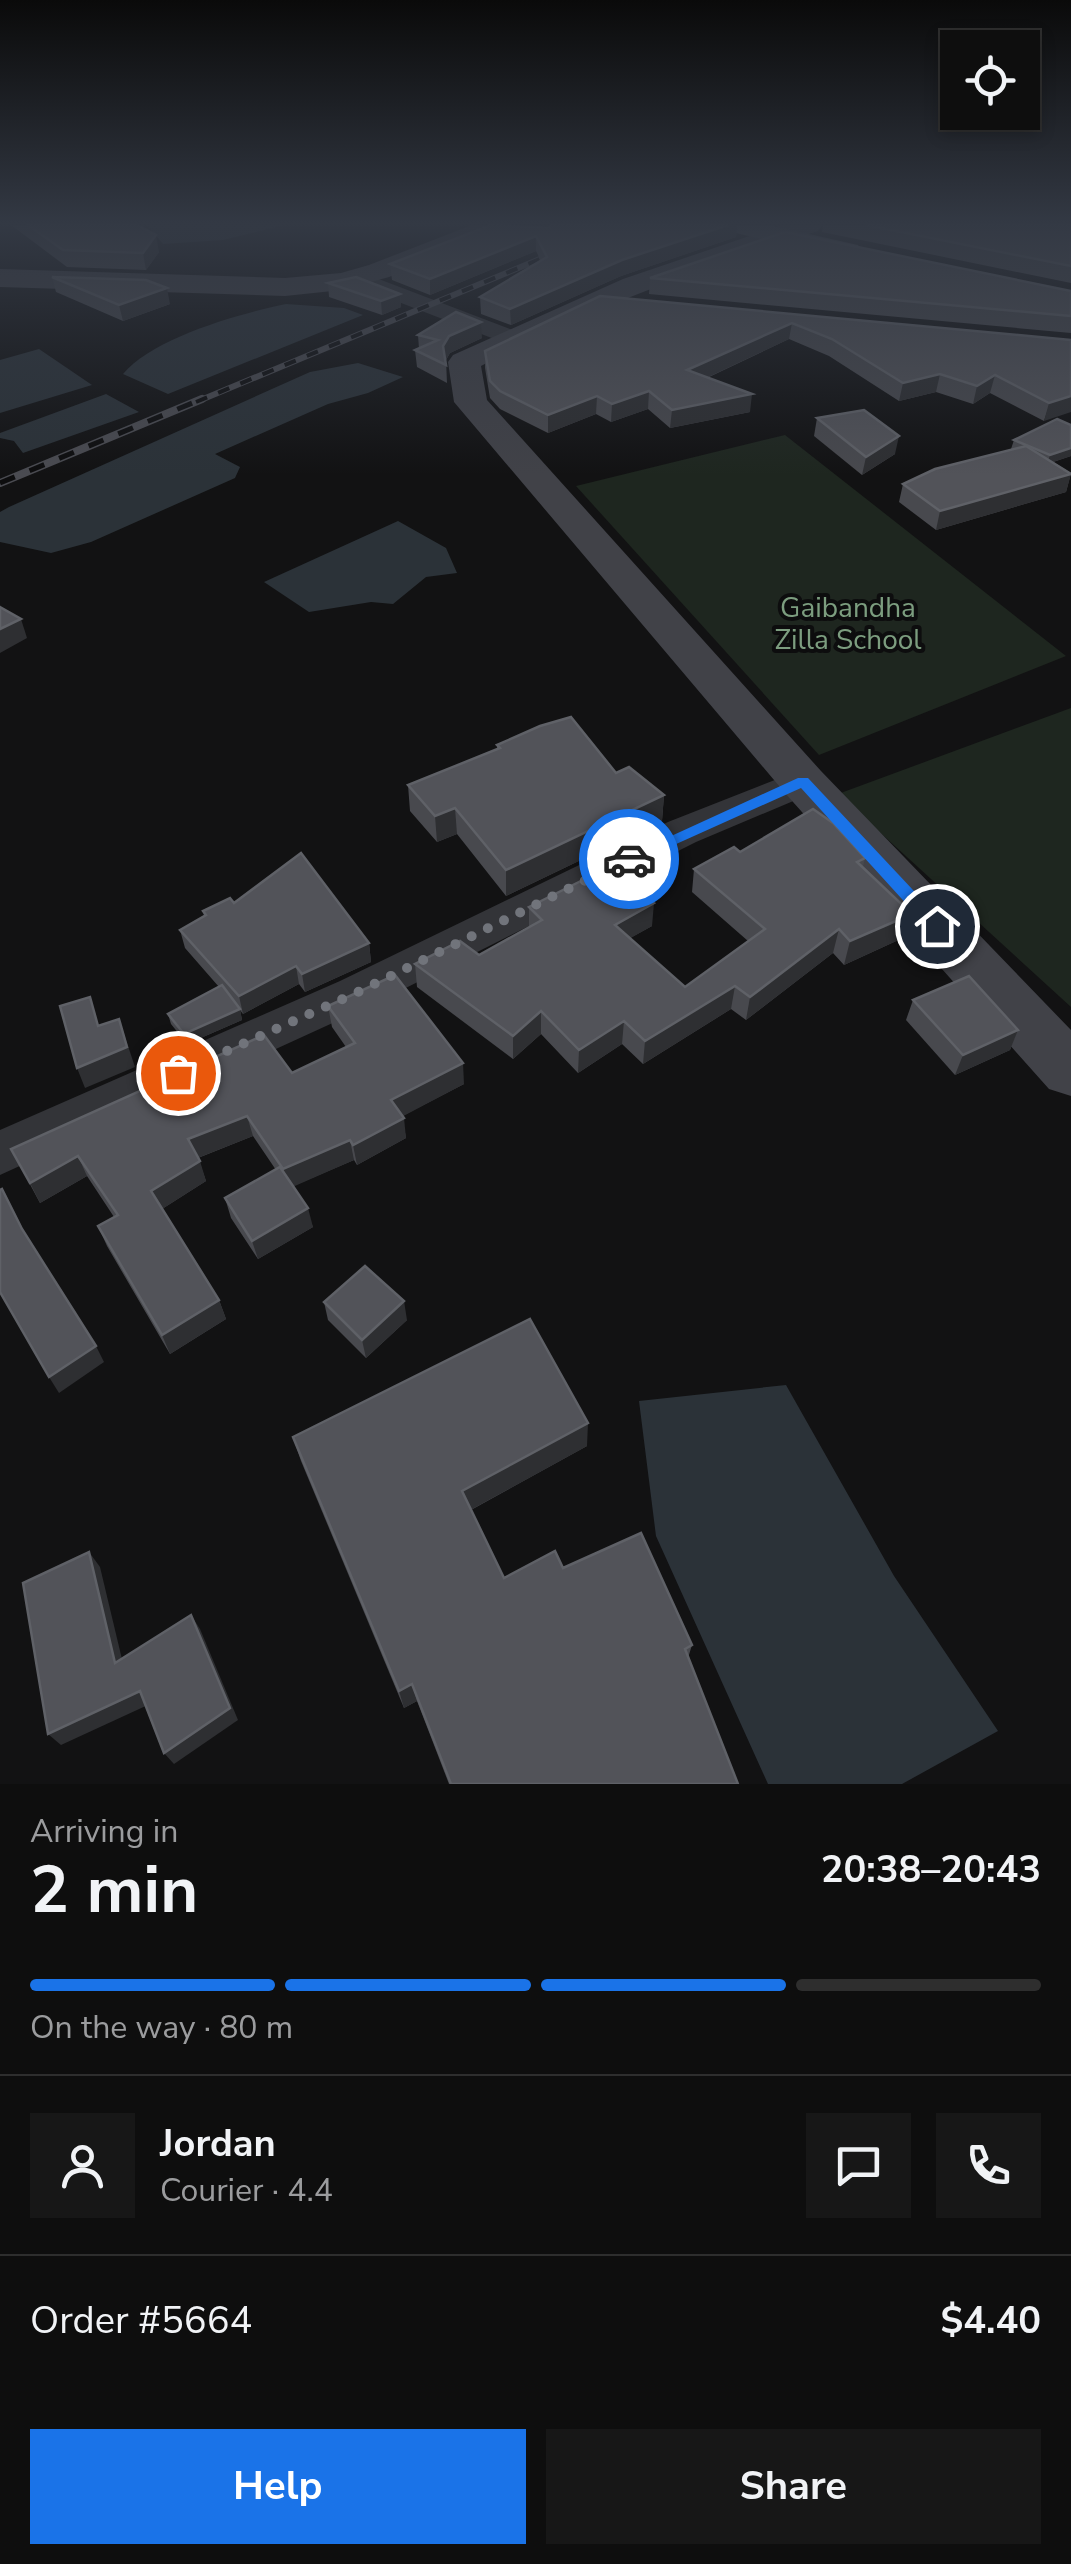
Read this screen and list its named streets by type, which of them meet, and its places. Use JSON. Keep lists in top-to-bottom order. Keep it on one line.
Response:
{"parks":["Gaibandha Zilla School"],"page":{"heading":["2 min","Arriving in","20:38–20:43"],"panel":["Jordan","Courier · 4.4","Order #5664","$4.40"],"bar":"On the way · 80 m","buttons":["Help","Share"]}}
